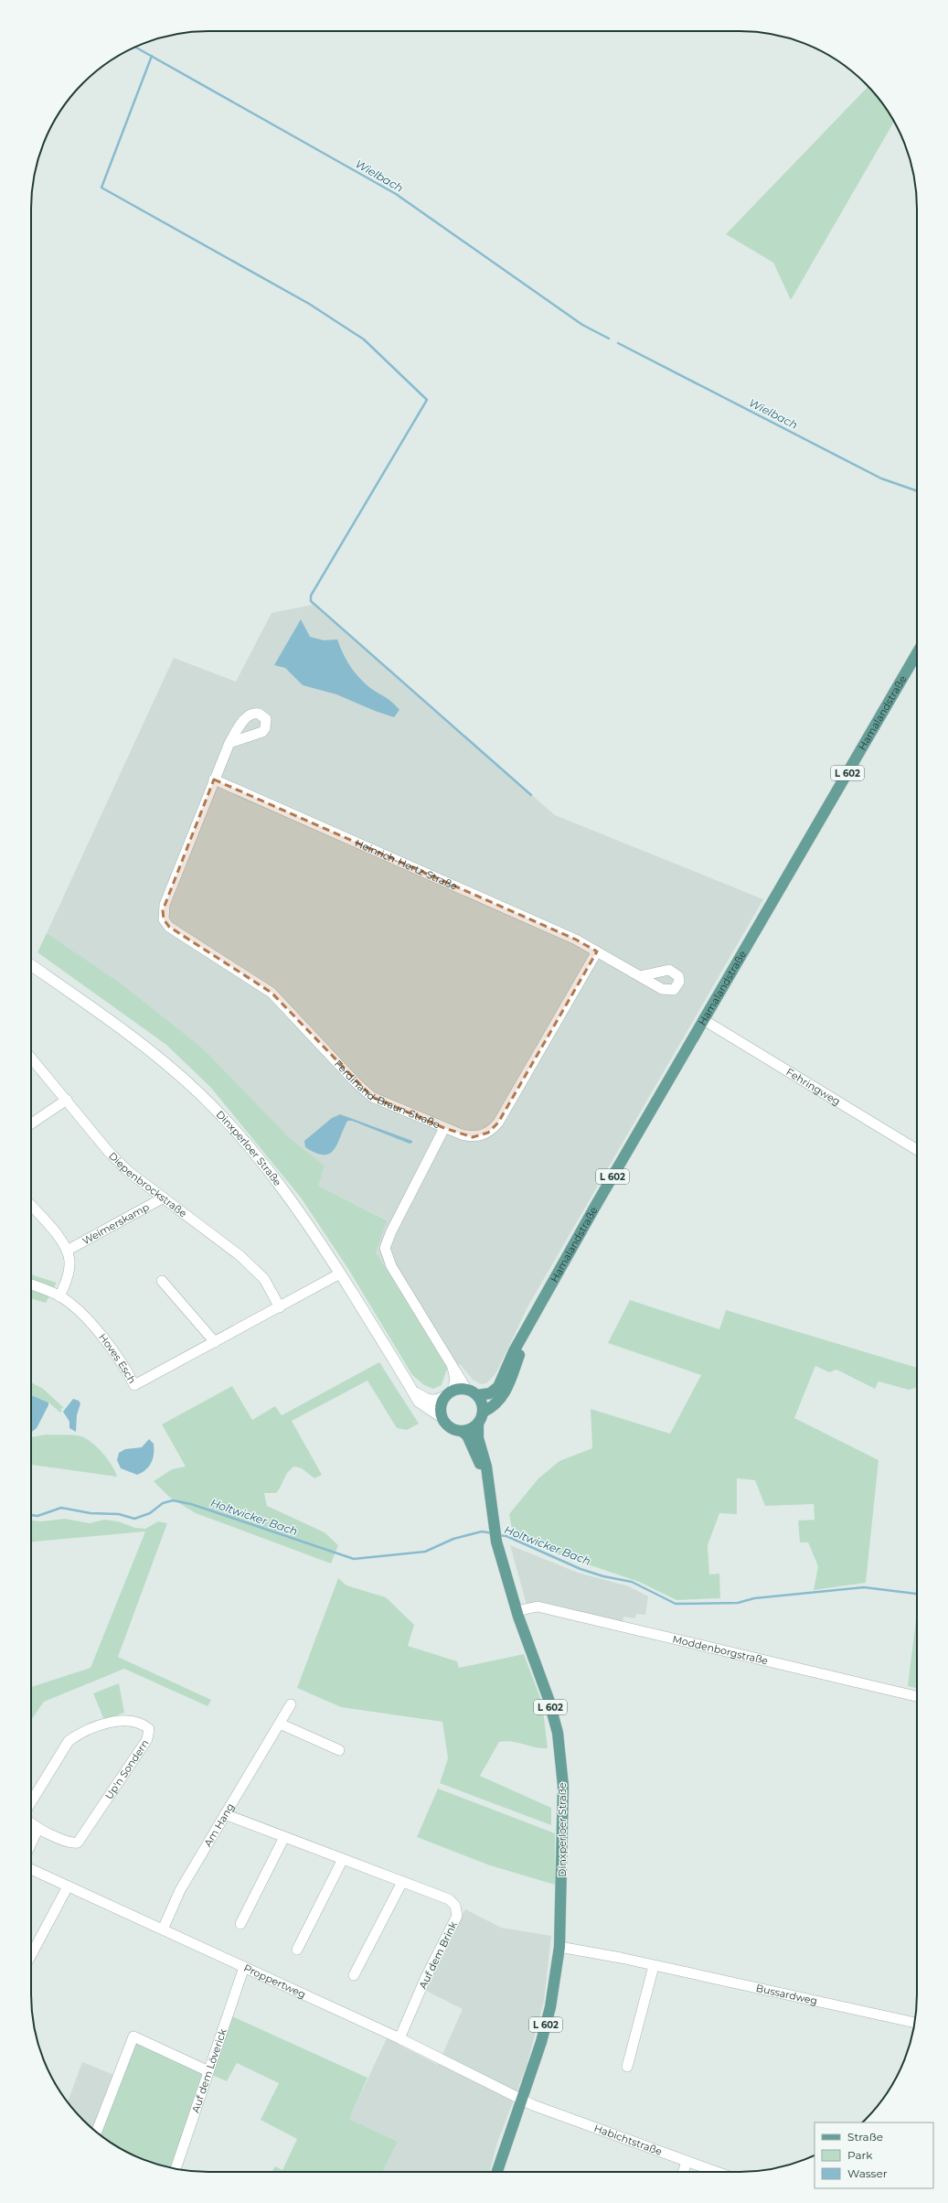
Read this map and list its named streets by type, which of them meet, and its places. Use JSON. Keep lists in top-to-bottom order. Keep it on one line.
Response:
{"streets":{"main road":["Hamalandstraße","L 602","Dinxperloer Straße"],"street":["Heinrich-Hertz-Straße","Fehringweg","Ferdinand-Braun-Straße","Diepenbrockstraße","Weimerskamp","Hoves Esch","Moddenborgstraße","Up'n Sondern","Am Hang","Auf dem Brink","Proppertweg","Bussardweg","Auf dem Löverick","Habichtstraße"]},"crossings":[["Hamalandstraße","Fehringweg"],["Hamalandstraße","Ferdinand-Braun-Straße"],["Hamalandstraße","Dinxperloer Straße"],["Heinrich-Hertz-Straße","Ferdinand-Braun-Straße"],["Ferdinand-Braun-Straße","Dinxperloer Straße"],["Dinxperloer Straße","Hoves Esch"],["Dinxperloer Straße","Moddenborgstraße"],["Dinxperloer Straße","Proppertweg"],["Dinxperloer Straße","Bussardweg"],["Dinxperloer Straße","Habichtstraße"],["Diepenbrockstraße","Weimerskamp"],["Diepenbrockstraße","Hoves Esch"],["Am Hang","Auf dem Brink"],["Am Hang","Proppertweg"],["Auf dem Brink","Proppertweg"],["Proppertweg","Auf dem Löverick"],["Proppertweg","Habichtstraße"]],"water":["Wielbach","Holtwicker Bach"],"legend":["Straße","Park","Wasser"]}
